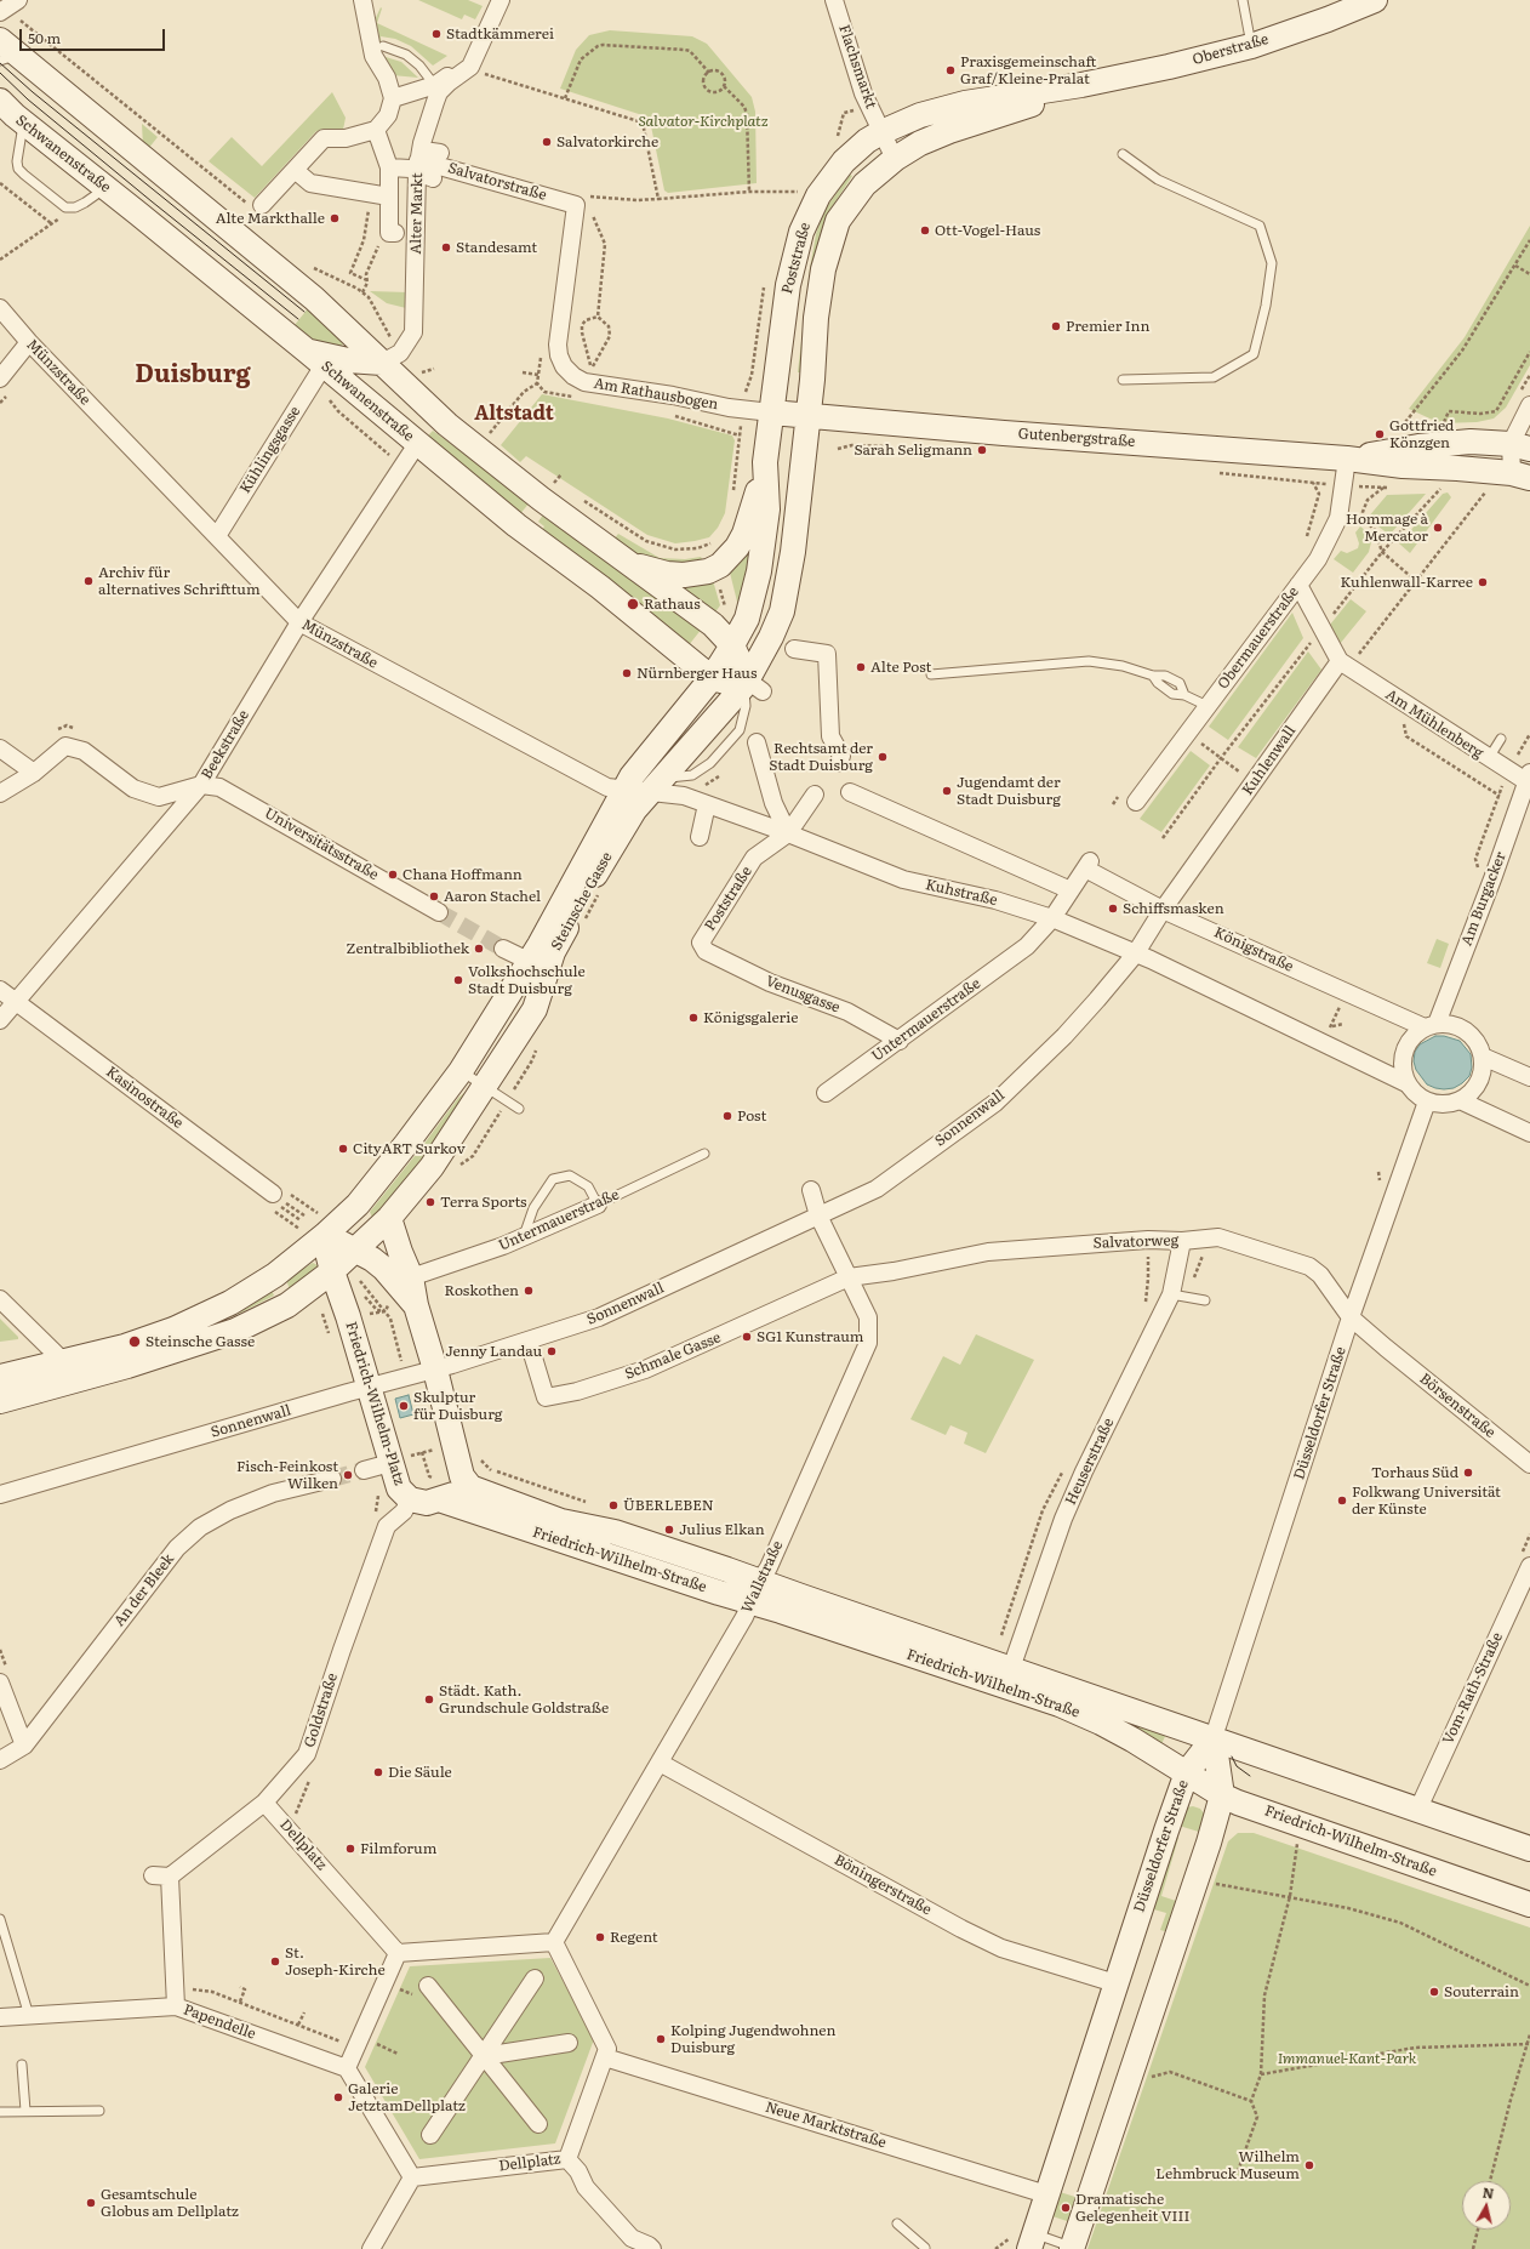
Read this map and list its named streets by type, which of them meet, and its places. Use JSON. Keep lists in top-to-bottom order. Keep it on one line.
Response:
{"streets":{"main road":["Oberstraße","Schwanenstraße","Poststraße","Gutenbergstraße","Steinsche Gasse","Friedrich-Wilhelm-Platz","Düsseldorfer Straße","Friedrich-Wilhelm-Straße"],"street":["Flachsmarkt","Salvatorstraße","Alter Markt","Münzstraße","Am Rathausbogen","Kühlingsgasse","Obermauerstraße","Am Mühlenberg","Beekstraße","Kuhlenwall","Universitätsstraße","Kuhstraße","Am Burgacker","Königstraße","Venusgasse","Untermauerstraße","Kasinostraße","Sonnenwall","Salvatorweg","Schmale Gasse","Börsenstraße","Heuserstraße","Wallstraße","An der Bleek","Vom-Rath-Straße","Goldstraße","Dellplatz","Böningerstraße","Papendelle","Neue Marktstraße"]},"crossings":[["Oberstraße","Flachsmarkt"],["Oberstraße","Poststraße"],["Flachsmarkt","Poststraße"],["Schwanenstraße","Poststraße"],["Schwanenstraße","Kühlingsgasse"],["Schwanenstraße","Beekstraße"],["Schwanenstraße","Steinsche Gasse"],["Salvatorstraße","Alter Markt"],["Salvatorstraße","Am Rathausbogen"],["Poststraße","Am Rathausbogen"],["Poststraße","Gutenbergstraße"],["Poststraße","Kuhstraße"],["Poststraße","Steinsche Gasse"],["Poststraße","Venusgasse"],["Münzstraße","Kühlingsgasse"],["Münzstraße","Beekstraße"],["Münzstraße","Kuhstraße"],["Münzstraße","Steinsche Gasse"],["Gutenbergstraße","Obermauerstraße"],["Am Mühlenberg","Kuhlenwall"],["Am Mühlenberg","Am Burgacker"],["Beekstraße","Universitätsstraße"],["Beekstraße","Kasinostraße"],["Kuhlenwall","Königstraße"],["Kuhlenwall","Sonnenwall"],["Kuhstraße","Steinsche Gasse"],["Kuhstraße","Untermauerstraße"],["Kuhstraße","Sonnenwall"],["Am Burgacker","Königstraße"],["Am Burgacker","Düsseldorfer Straße"],["Steinsche Gasse","Friedrich-Wilhelm-Platz"],["Königstraße","Düsseldorfer Straße"],["Venusgasse","Untermauerstraße"],["Sonnenwall","Schmale Gasse"],["Sonnenwall","Friedrich-Wilhelm-Platz"],["Sonnenwall","Wallstraße"],["Salvatorweg","Schmale Gasse"],["Salvatorweg","Börsenstraße"],["Salvatorweg","Düsseldorfer Straße"],["Salvatorweg","Heuserstraße"],["Salvatorweg","Wallstraße"],["Schmale Gasse","Wallstraße"],["Friedrich-Wilhelm-Platz","Friedrich-Wilhelm-Straße"],["Friedrich-Wilhelm-Platz","Goldstraße"],["Düsseldorfer Straße","Friedrich-Wilhelm-Straße"],["Düsseldorfer Straße","Böningerstraße"],["Düsseldorfer Straße","Neue Marktstraße"],["Heuserstraße","Friedrich-Wilhelm-Straße"],["Friedrich-Wilhelm-Straße","Wallstraße"],["Friedrich-Wilhelm-Straße","Vom-Rath-Straße"],["Wallstraße","Böningerstraße"],["Goldstraße","Dellplatz"],["Dellplatz","Neue Marktstraße"]],"districts":["Duisburg","Altstadt"],"parks":["Salvator-Kirchplatz","Immanuel-Kant-Park"],"places":["Stadtkämmerei","Praxisgemeinschaft Graf/Kleine-Pralat","Salvatorkirche","Alte Markthalle","Ott-Vogel-Haus","Standesamt","Premier Inn","Gottfried Könzgen","Sarah Seligmann","Hommage à Mercator","Archiv für alternatives Schrifttum","Kuhlenwall-Karree","Rathaus","Alte Post","Nürnberger Haus","Rechtsamt der Stadt Duisburg","Jugendamt der Stadt Duisburg","Chana Hoffmann","Aaron Stachel","Schiffsmasken","Zentralbibliothek","Volkshochschule Stadt Duisburg","Königsgalerie","Post","CityART Surkov","Terra Sports","Roskothen","SG1 Kunstraum","Steinsche Gasse","Jenny Landau","Skulptur für Duisburg","Torhaus Süd","Fisch-Feinkost Wilken","Folkwang Universität der Künste","ÜBERLEBEN","Julius Elkan","Städt. Kath. Grundschule Goldstraße","Die Säule","Filmforum","Regent","St. Joseph-Kirche","Souterrain","Kolping Jugendwohnen Duisburg","Galerie JetztamDellplatz","Wilhelm Lehmbruck Museum","Gesamtschule Globus am Dellplatz","Dramatische Gelegenheit VIII"],"scale_bar":"50 m","north":"top"}
